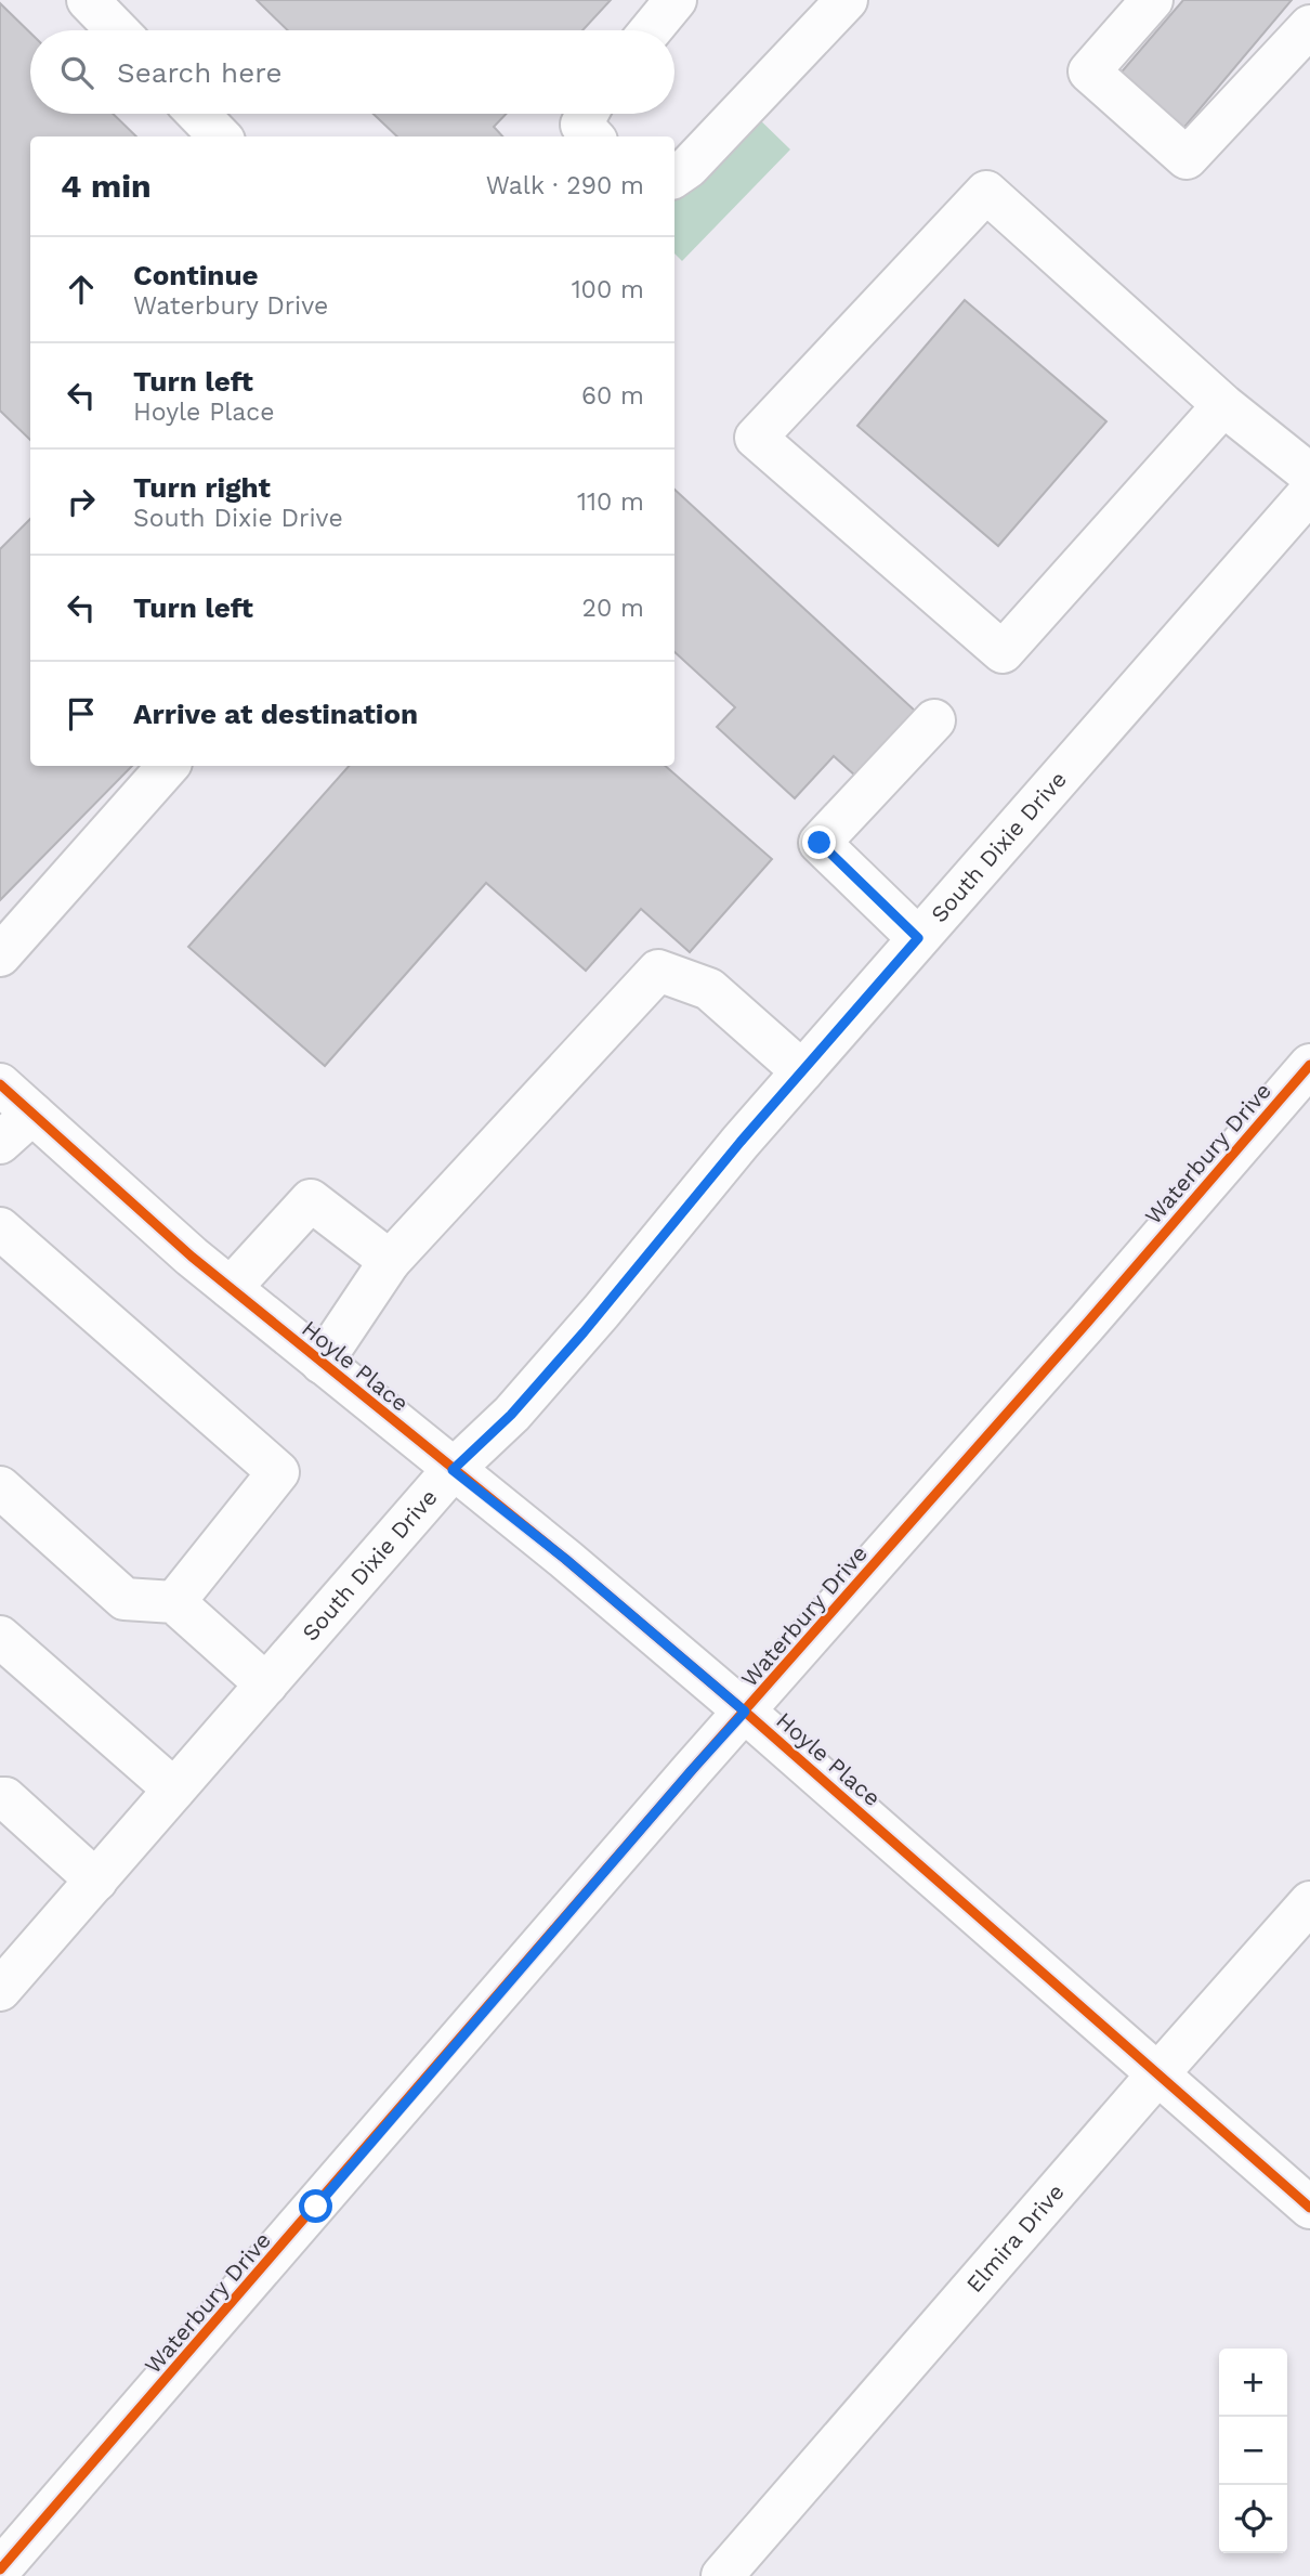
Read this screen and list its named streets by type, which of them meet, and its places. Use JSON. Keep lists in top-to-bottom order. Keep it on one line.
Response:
{"streets":{"street":["South Dixie Drive","Waterbury Drive","Hoyle Place","Elmira Drive"]},"crossings":[["South Dixie Drive","Hoyle Place"],["Waterbury Drive","Hoyle Place"],["Hoyle Place","Elmira Drive"]],"page":{"search":"Search here","heading":["4 min","Walk · 290 m"],"list":[["Continue","Waterbury Drive","100 m"],["Turn left","Hoyle Place","60 m"],["Turn right","South Dixie Drive","110 m"],["Turn left","20 m"],"Arrive at destination"],"map_buttons":["+","−"]}}
